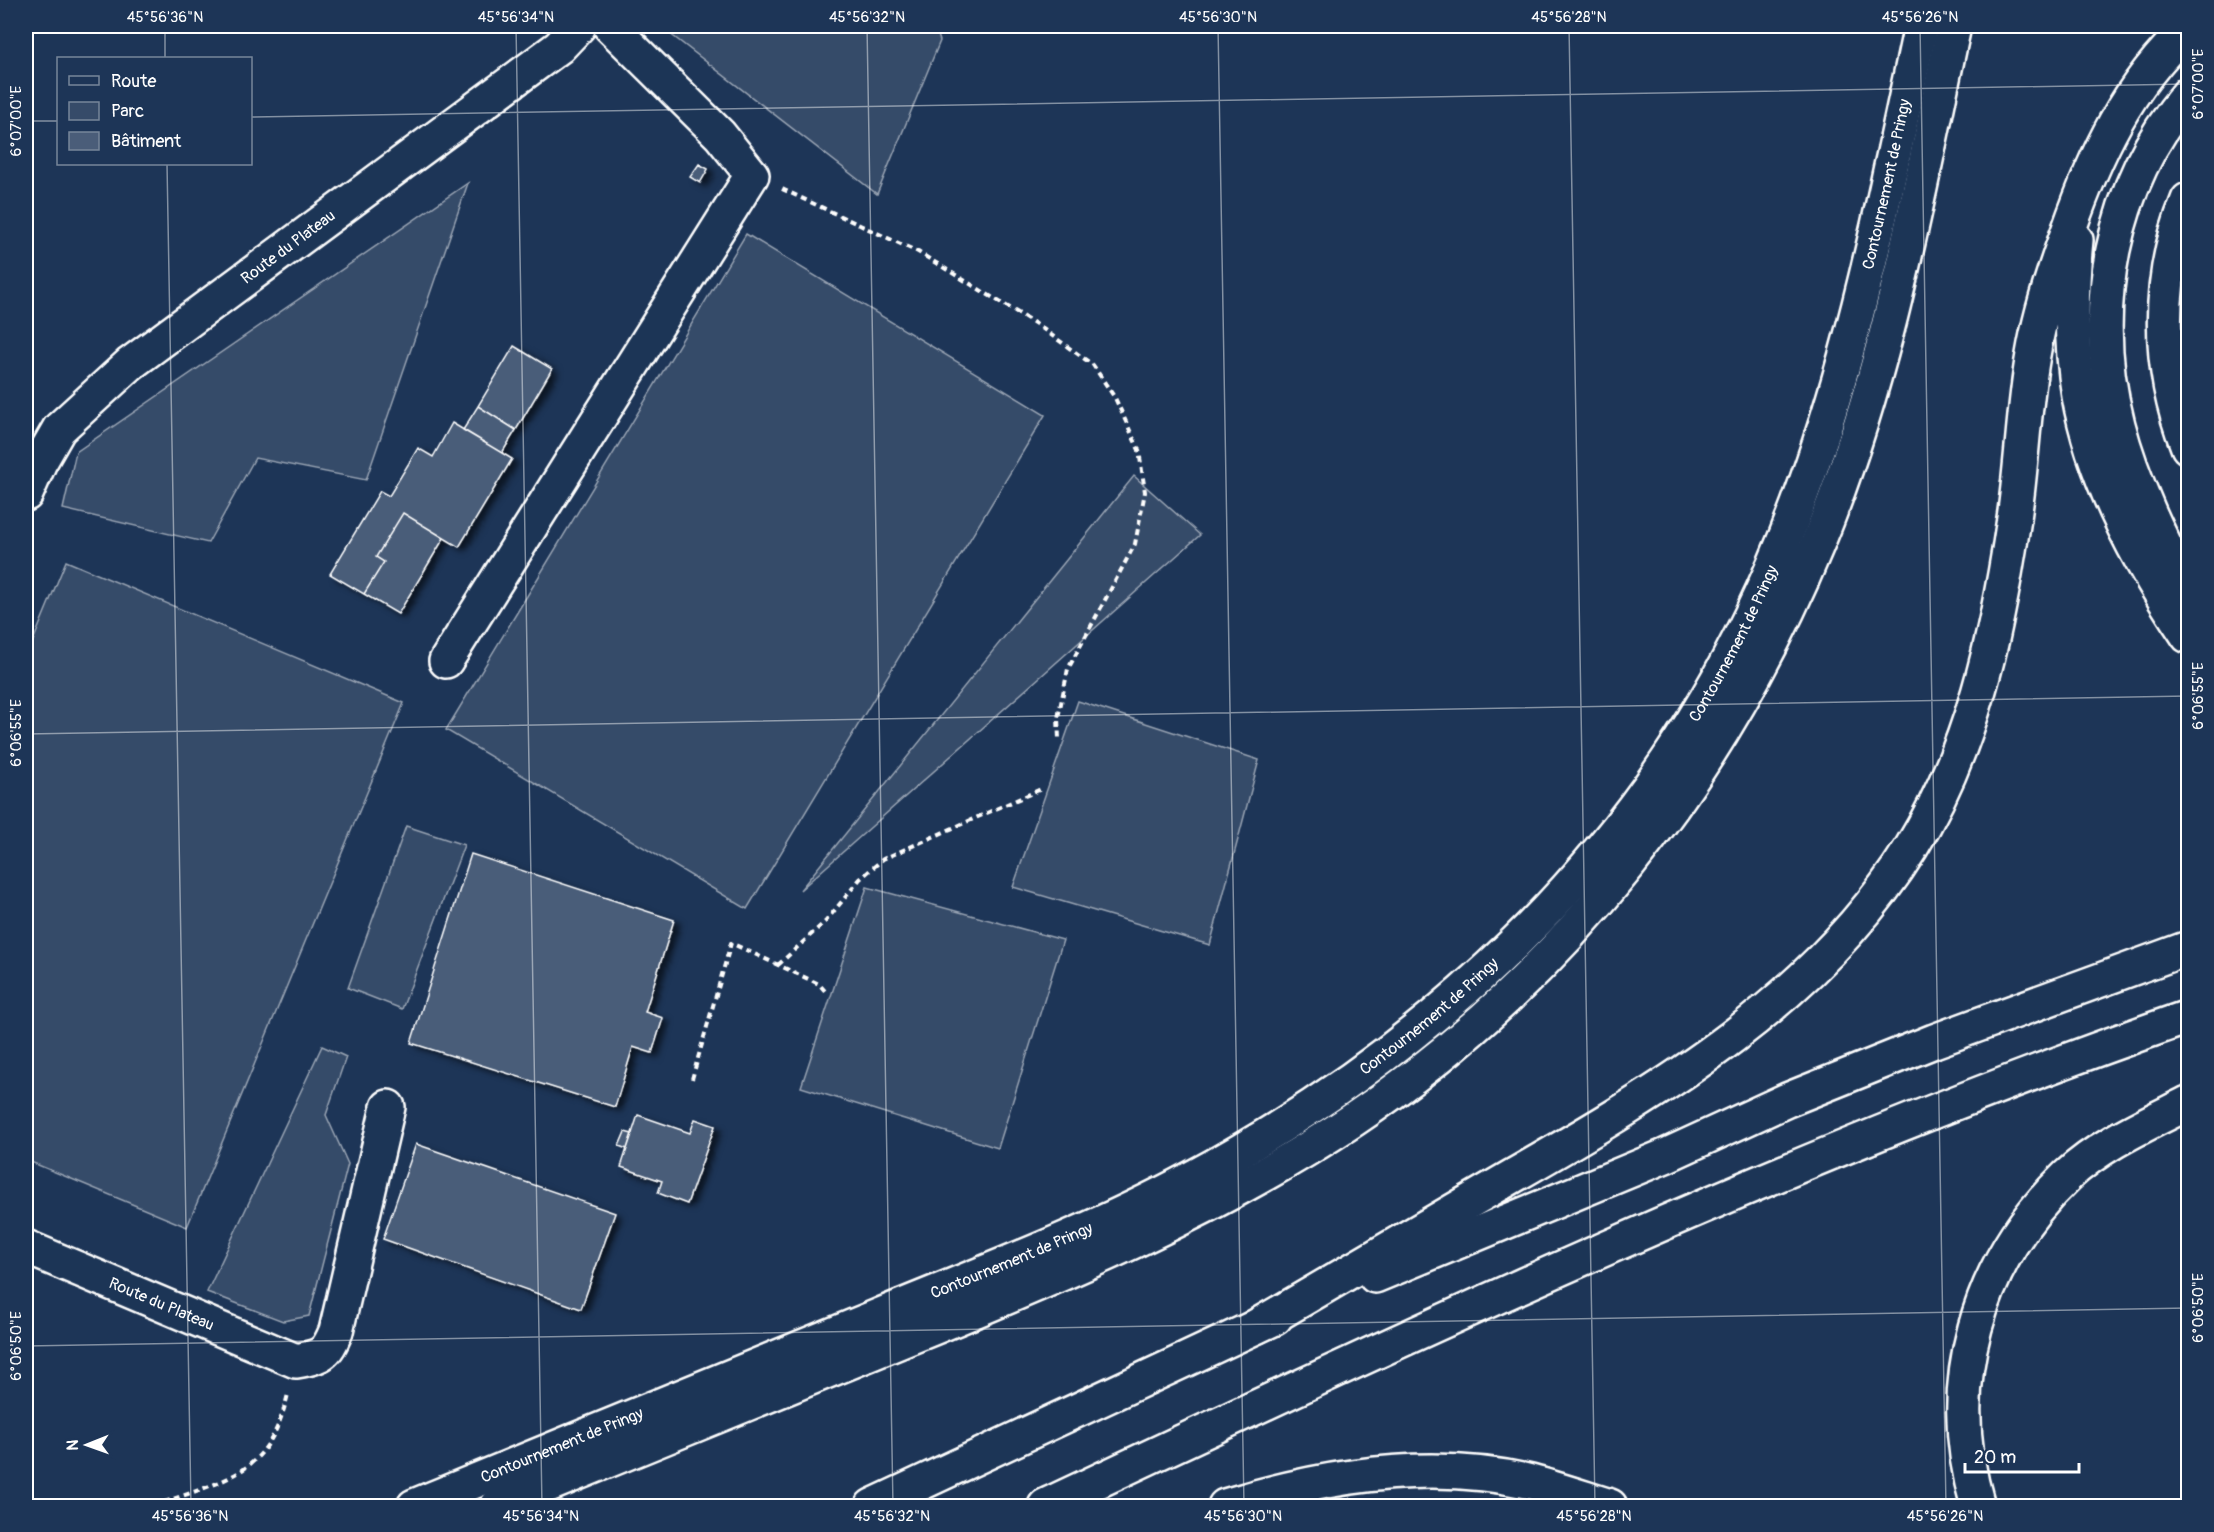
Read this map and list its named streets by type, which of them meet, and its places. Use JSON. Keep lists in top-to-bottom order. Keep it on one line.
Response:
{"streets":{"main road":["Contournement de Pringy","Route du Plateau"]},"legend":["Route","Parc","Bâtiment"],"scale_bar":"20 m","north":"left","coordinates":["45°56'36\"N","45°56'34\"N","45°56'32\"N","45°56'30\"N","45°56'28\"N","45°56'26\"N","6°07'00\"E","6°06'55\"E","6°06'50\"E"]}
